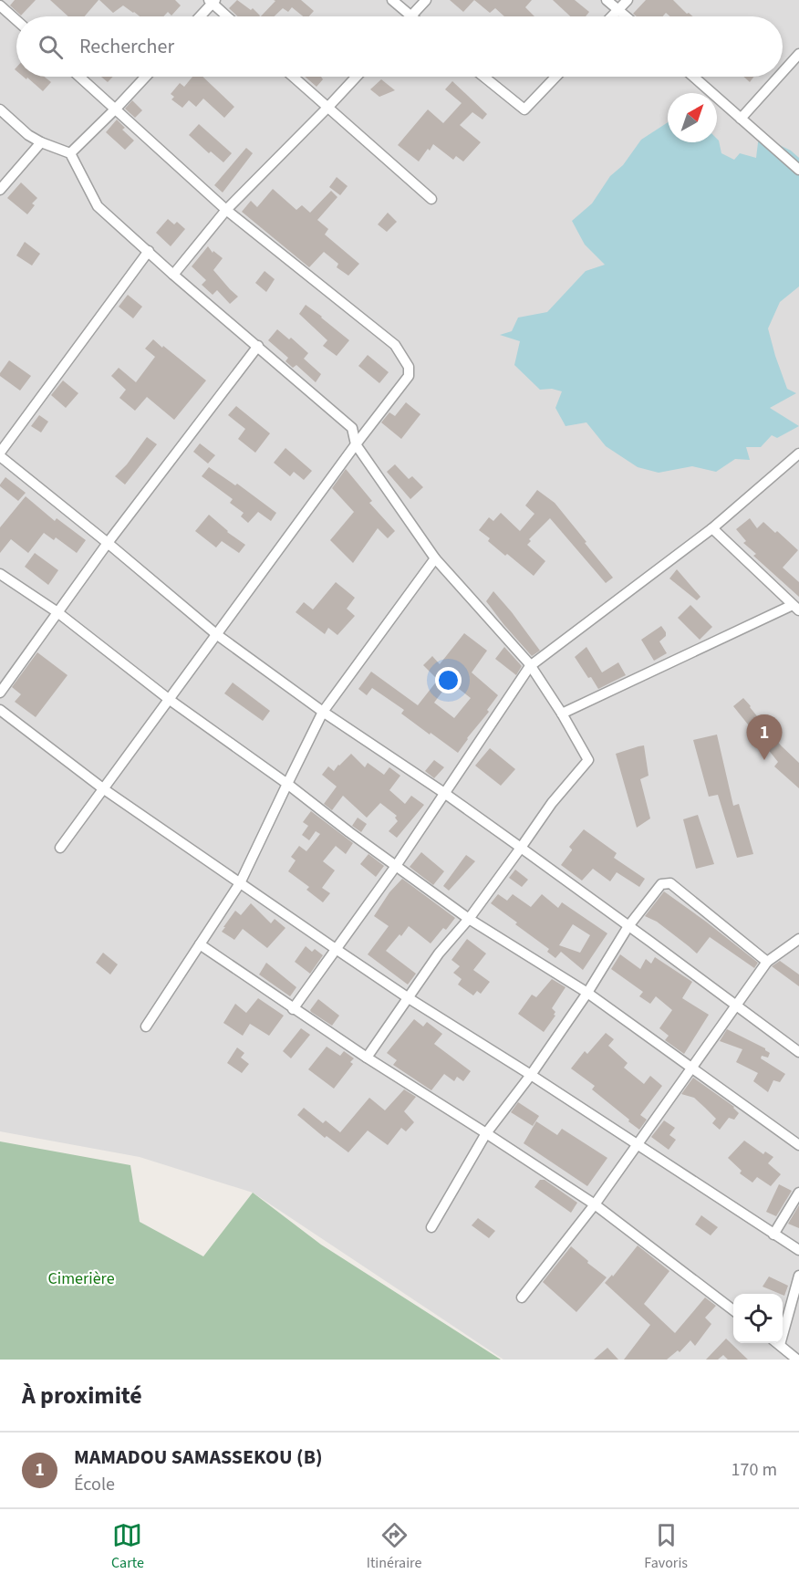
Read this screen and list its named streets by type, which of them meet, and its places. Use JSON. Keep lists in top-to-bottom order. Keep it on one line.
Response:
{"parks":["Cimerière"],"north":"top right","page":{"search":"Rechercher","pins":"1","heading":"À proximité","list":[{"mark":"1","name":"MAMADOU SAMASSEKOU (B)","note":"École","value":"170 m"}],"nav":["Carte","Itinéraire","Favoris"]}}
